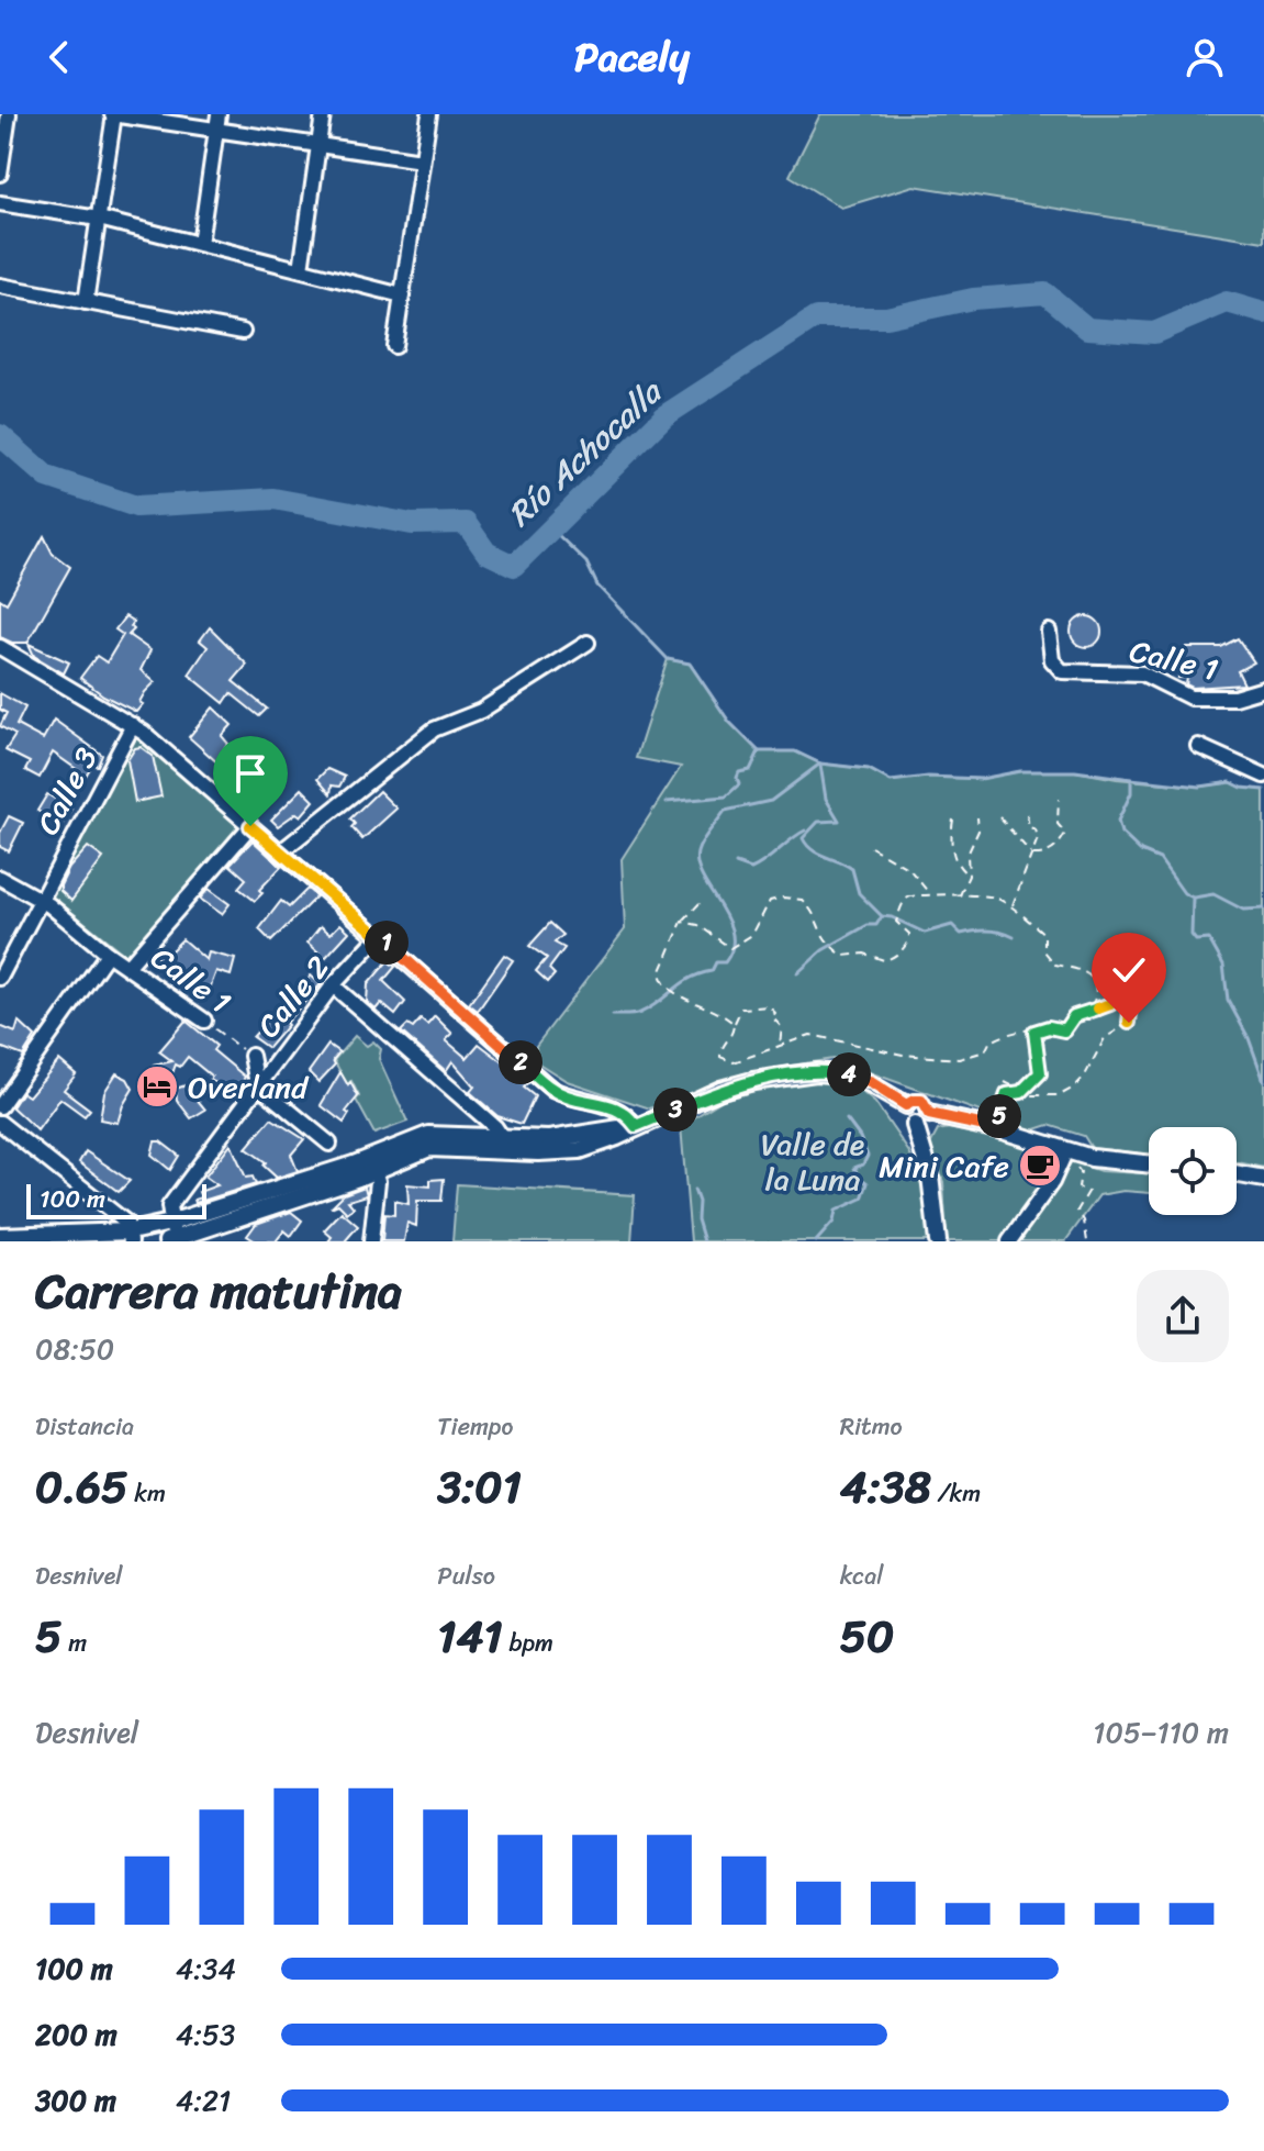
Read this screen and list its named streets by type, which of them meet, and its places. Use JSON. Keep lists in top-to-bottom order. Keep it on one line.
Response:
{"streets":{"street":["Calle 1","Calle 3","Calle 2"]},"crossings":[["Calle 1","Calle 3"]],"water":["Río Achocalla"],"parks":["Valle de la Luna"],"places":{"hotel":["Overland"],"cafe":["Mini Cafe"]},"scale_bar":"100 m","page":{"header":"Pacely","pins":["1","2","4","3","5"],"scale":"100 m","heading":["Carrera matutina","08:50"],"stats":[["Distancia","0.65 km"],["Tiempo","3:01"],["Ritmo","4:38 /km"],["Desnivel","5 m"],["Pulso","141 bpm"],["kcal","50"]],"chart":["Desnivel","105–110 m"],"list":[{"name":"100 m","note":"4:34"},{"name":"200 m","note":"4:53"},{"name":"300 m","note":"4:21"}]}}
